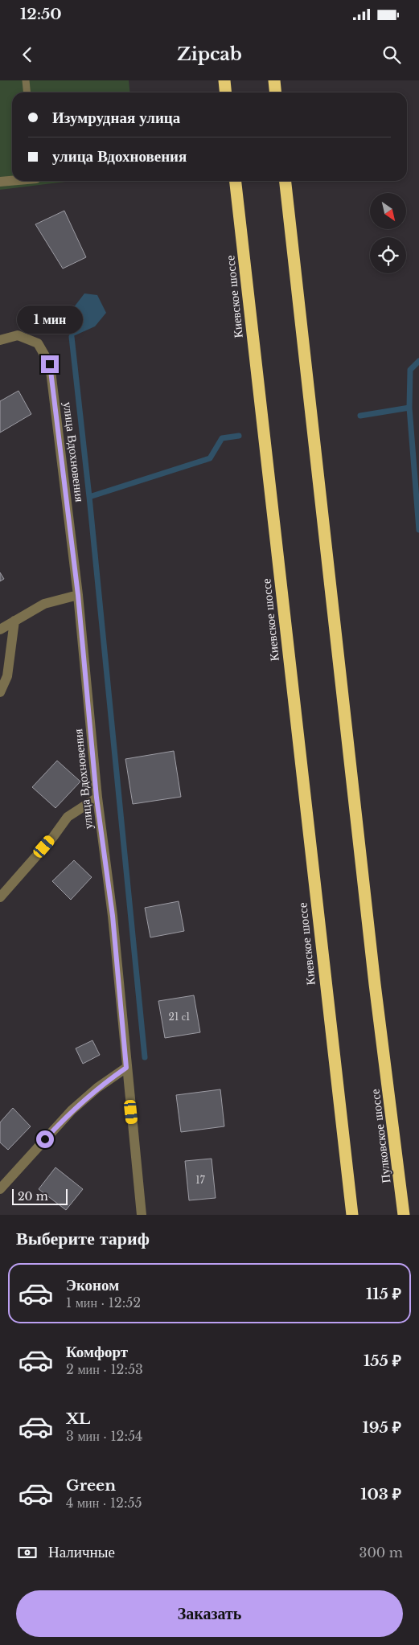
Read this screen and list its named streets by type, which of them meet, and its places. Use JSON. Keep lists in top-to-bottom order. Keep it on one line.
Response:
{"streets":{"highway":["Киевское шоссе","Пулковское шоссе"],"street":["улица Вдохновения"]},"house_numbers":["21 с1","17"],"scale_bar":"20 m","north":"bottom right","page":{"status":"12:50","header":"Zipcab","banner":["Изумрудная улица","улица Вдохновения"],"bubble":"1 мин","scale":"20 m","heading":"Выберите тариф","list":[{"name":"Эконом","note":"1 мин · 12:52","value":"115 ₽"},{"name":"Комфорт","note":"2 мин · 12:53","value":"155 ₽"},{"name":"XL","note":"3 мин · 12:54","value":"195 ₽"},{"name":"Green","note":"4 мин · 12:55","value":"103 ₽"}],"pay":["Наличные","300 m"],"buttons":"Заказать"}}
